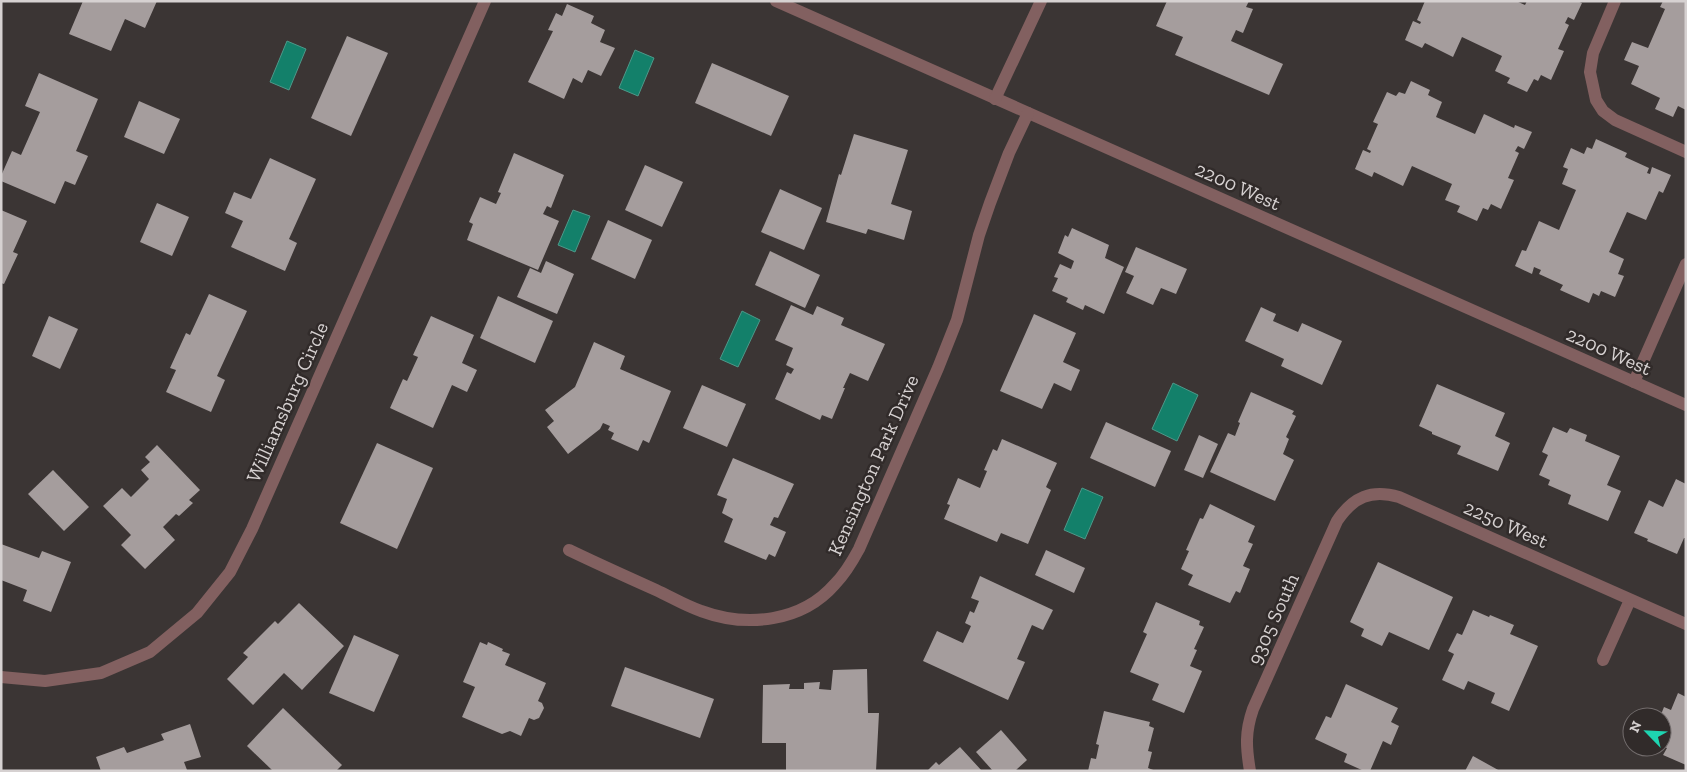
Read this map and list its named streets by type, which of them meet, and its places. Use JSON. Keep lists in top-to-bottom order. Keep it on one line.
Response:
{"streets":{"street":["2200 West","Williamsburg Circle","Kensington Park Drive","2250 West","9305 South"]},"crossings":[["2200 West","Kensington Park Drive"],["2250 West","9305 South"]],"north":"top left"}
